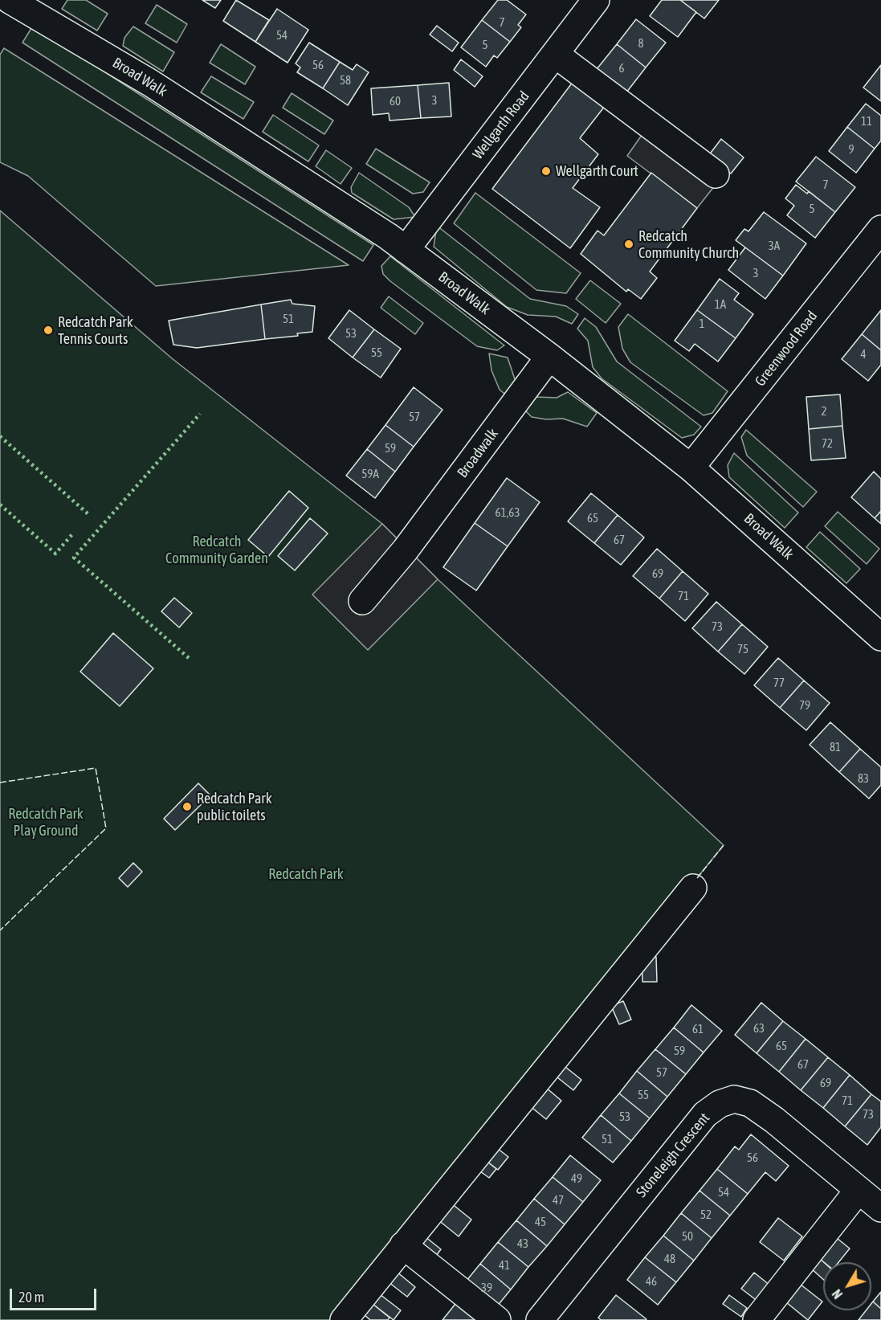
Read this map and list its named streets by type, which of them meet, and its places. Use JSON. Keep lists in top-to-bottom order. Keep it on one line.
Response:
{"streets":{"street":["Broad Walk","Wellgarth Road","Greenwood Road","Broadwalk","Stoneleigh Crescent"]},"crossings":[["Broad Walk","Wellgarth Road"],["Broad Walk","Greenwood Road"],["Broad Walk","Broadwalk"]],"parks":["Redcatch Community Garden","Redcatch Park Play Ground","Redcatch Park"],"places":["Wellgarth Court","Redcatch Community Church","Redcatch Park Tennis Courts","Redcatch Park public toilets"],"house_numbers":["7","54","8","5","56","6","58","3","60","11","9","7","5","3A","3","1A","51","1","53","55","4","2","57","72","59","59A","61,63","65","67","69","71","73","75","77","79","81","83","63","61","65","59","67","57","69","55","71","73","53","51","56","49","54","47","52","45","50","43","48","41","46","39"],"scale_bar":"20 m","north":"bottom left"}
